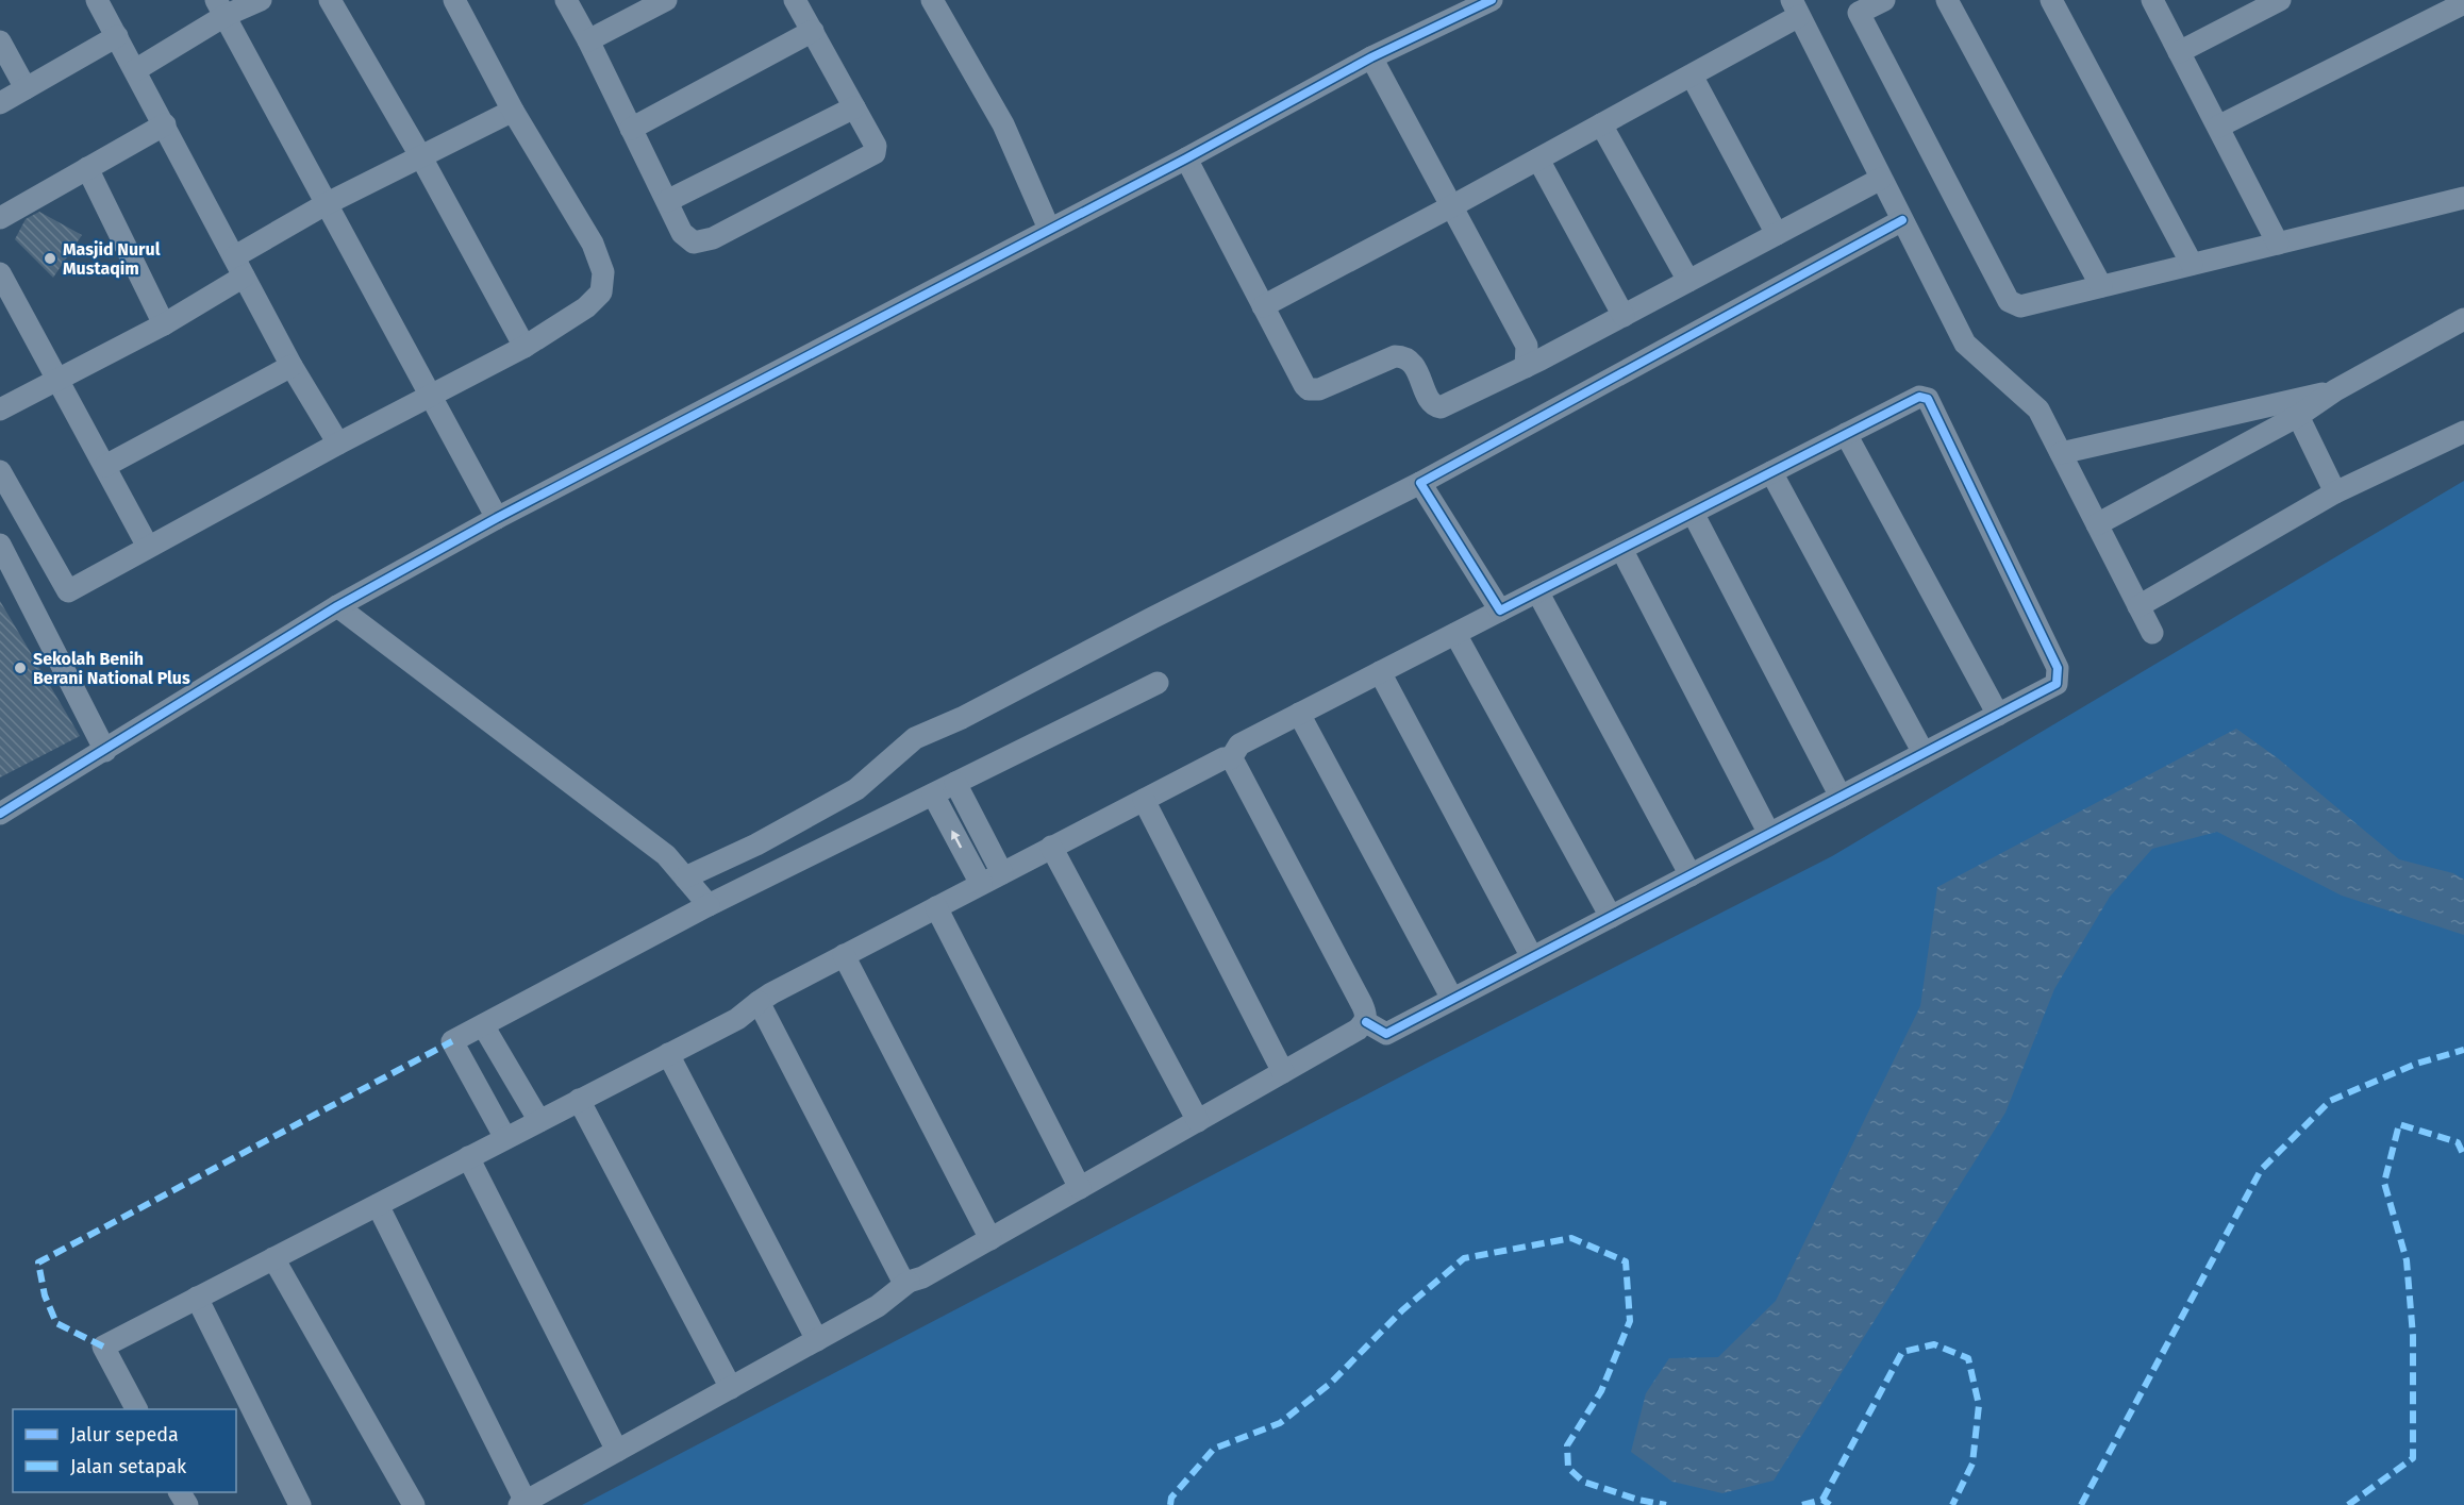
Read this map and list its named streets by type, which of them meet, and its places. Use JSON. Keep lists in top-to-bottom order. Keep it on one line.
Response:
{"places":["Masjid Nurul Mustaqim","Sekolah Benih Berani National Plus"],"legend":["Jalur sepeda","Jalan setapak"]}
